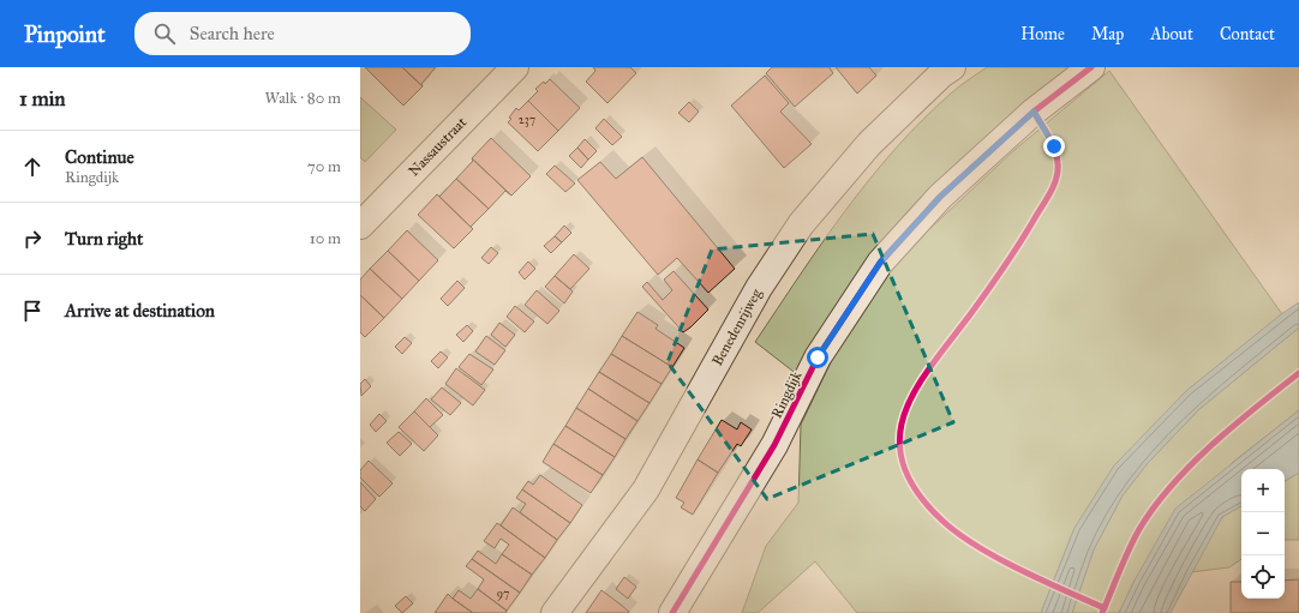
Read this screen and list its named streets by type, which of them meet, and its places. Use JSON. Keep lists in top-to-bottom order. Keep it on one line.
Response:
{"streets":{"street":["Nassaustraat","Benedenrijweg","Ringdijk"]},"house_numbers":["237","97"],"page":{"header":"Pinpoint","search":"Search here","nav":["Home","Map","About","Contact"],"heading":["1 min","Walk · 80 m"],"list":[["Continue","Ringdijk","70 m"],["Turn right","10 m"],"Arrive at destination"],"map_buttons":["+","−"]}}
